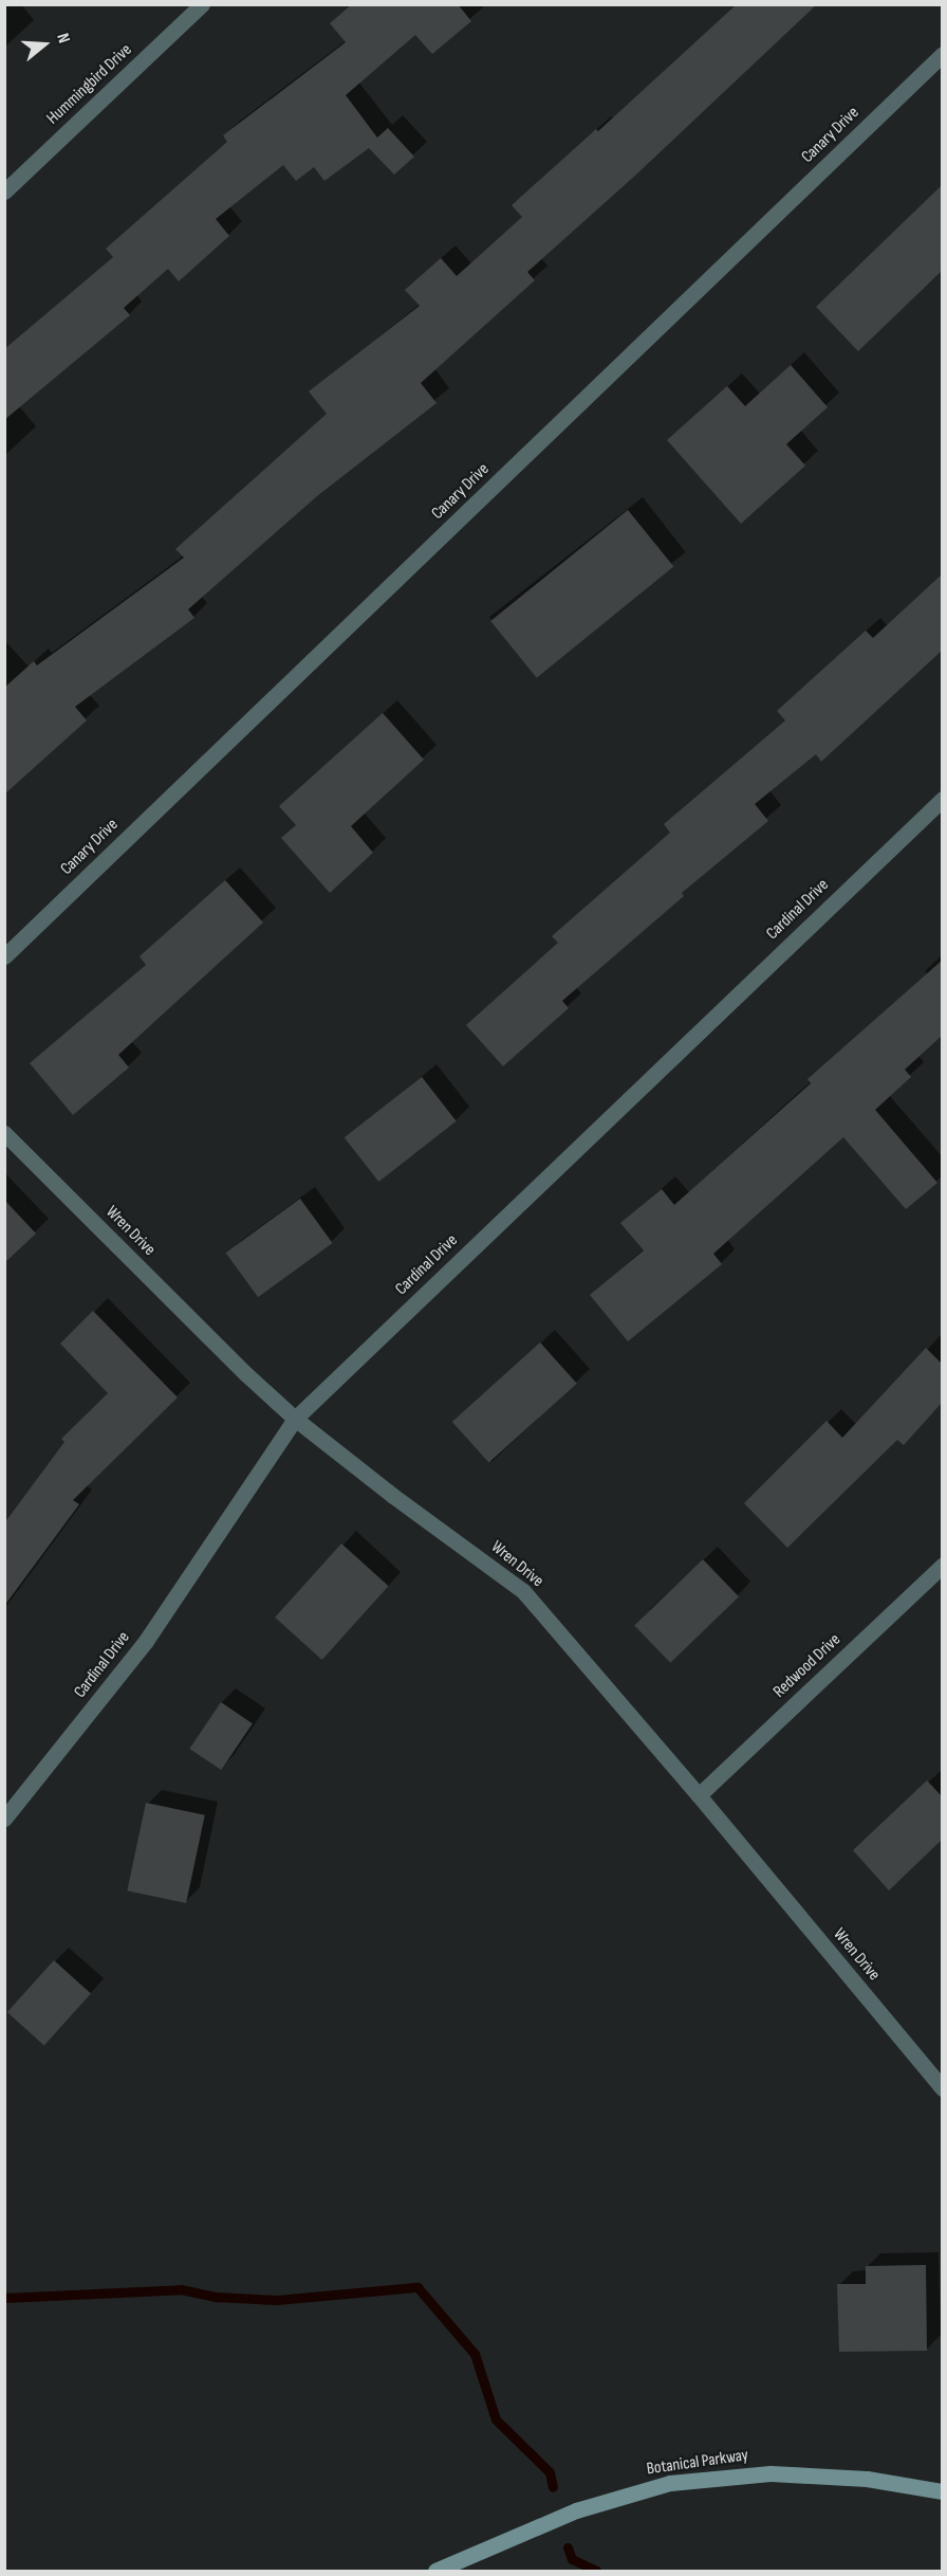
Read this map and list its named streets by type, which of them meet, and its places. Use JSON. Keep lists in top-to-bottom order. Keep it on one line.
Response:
{"streets":{"street":["Hummingbird Drive","Canary Drive","Cardinal Drive","Wren Drive","Redwood Drive","Botanical Parkway"]},"crossings":[["Cardinal Drive","Wren Drive"],["Wren Drive","Redwood Drive"]],"north":"right"}
